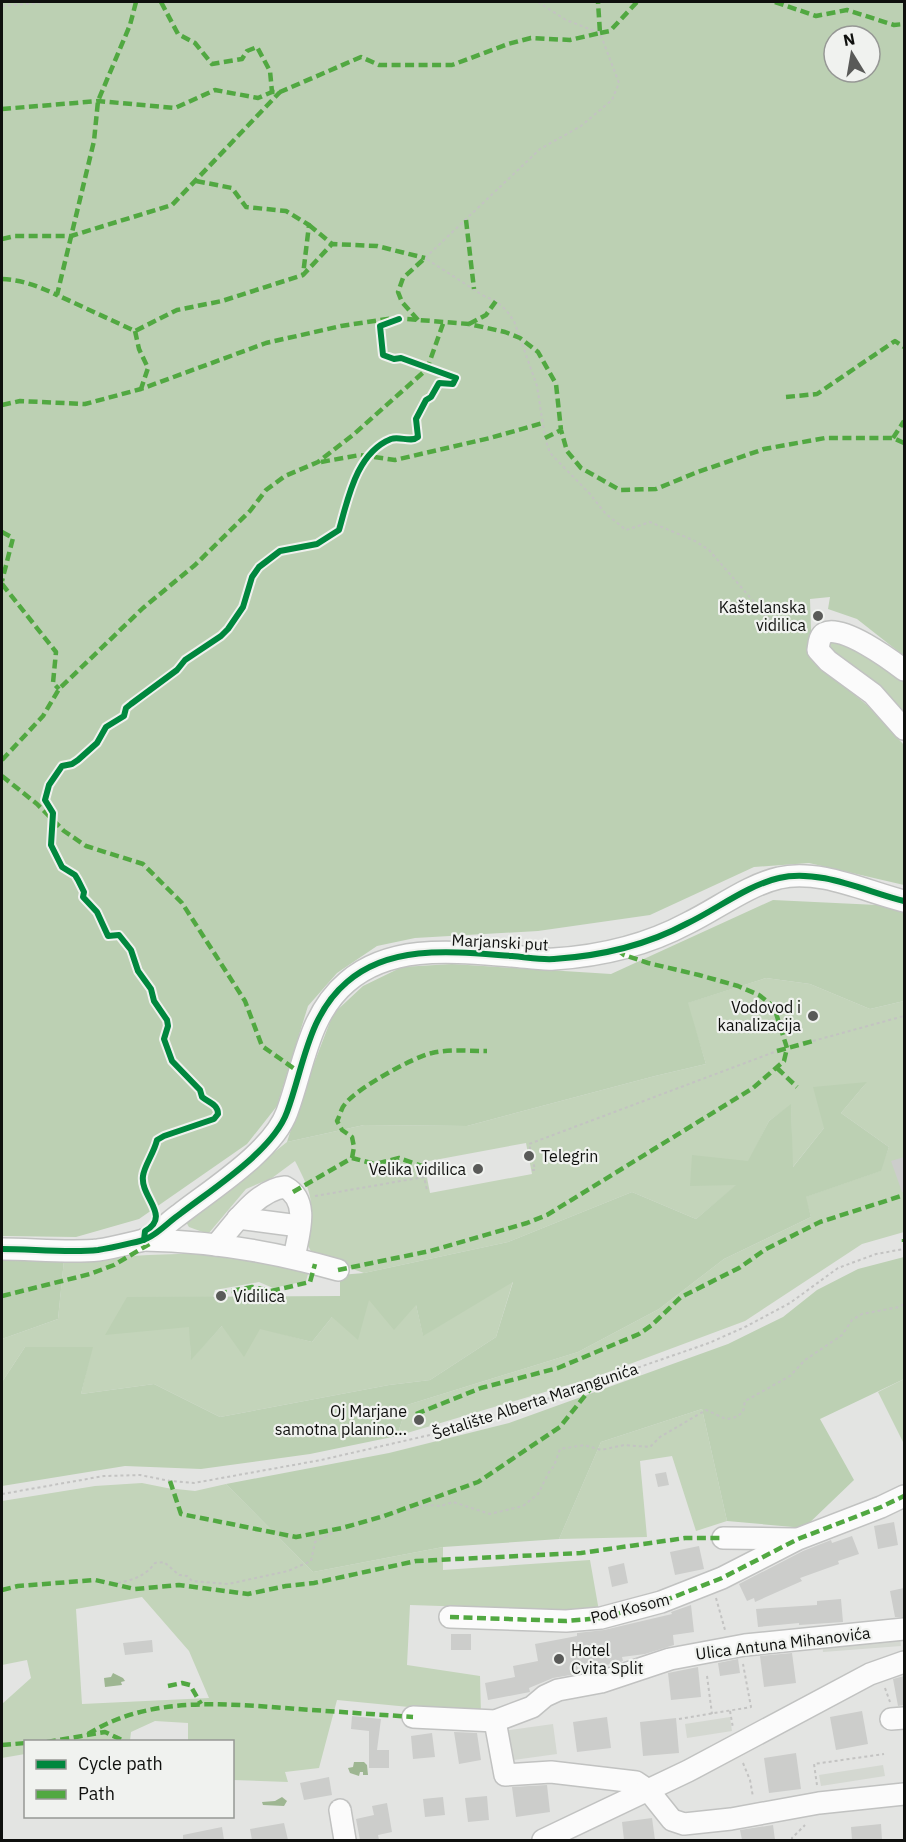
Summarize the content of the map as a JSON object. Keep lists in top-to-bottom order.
{
  "streets": {
    "street": ["Marjanski put", "Pod Kosom", "Ulica Antuna Mihanovića"],
    "path": ["Šetalište Alberta Marangunića"]
  },
  "places": [
    "Kaštelanska vidilica",
    "Vodovod i kanalizacija",
    "Telegrin",
    "Velika vidilica",
    "Vidilica",
    "Oj Marjane samotna planino...",
    "Hotel Cvita Split"
  ],
  "legend": ["Cycle path", "Path"],
  "north": "top"
}
